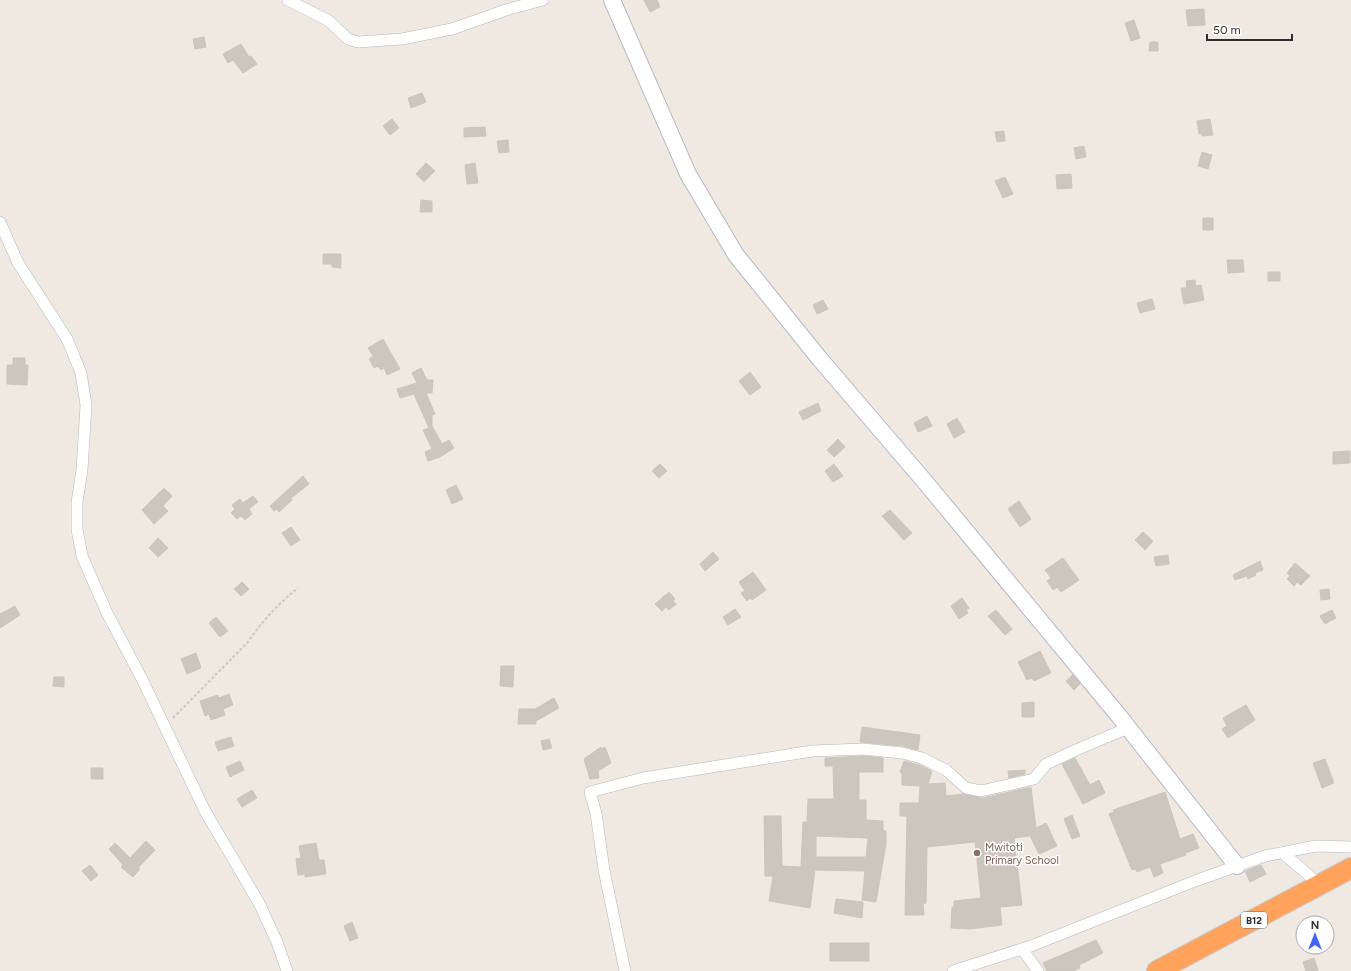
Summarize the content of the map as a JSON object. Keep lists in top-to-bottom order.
{
  "streets": {
    "highway": ["B12"]
  },
  "places": ["Mwitoti Primary School"],
  "scale_bar": "50 m",
  "north": "top"
}
